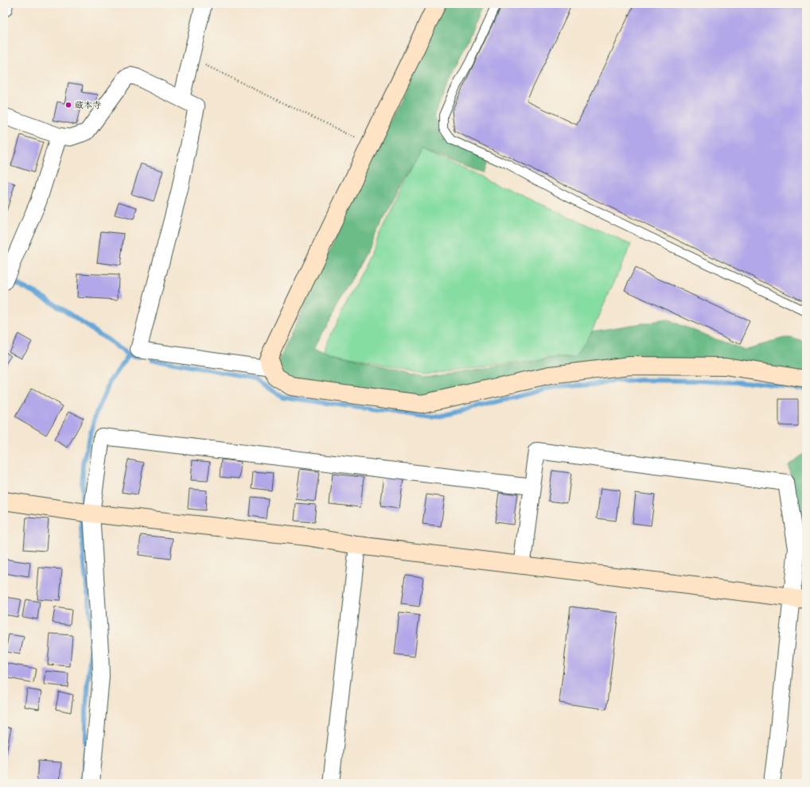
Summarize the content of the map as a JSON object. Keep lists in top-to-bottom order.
{
  "places": ["蔵本寺"]
}
